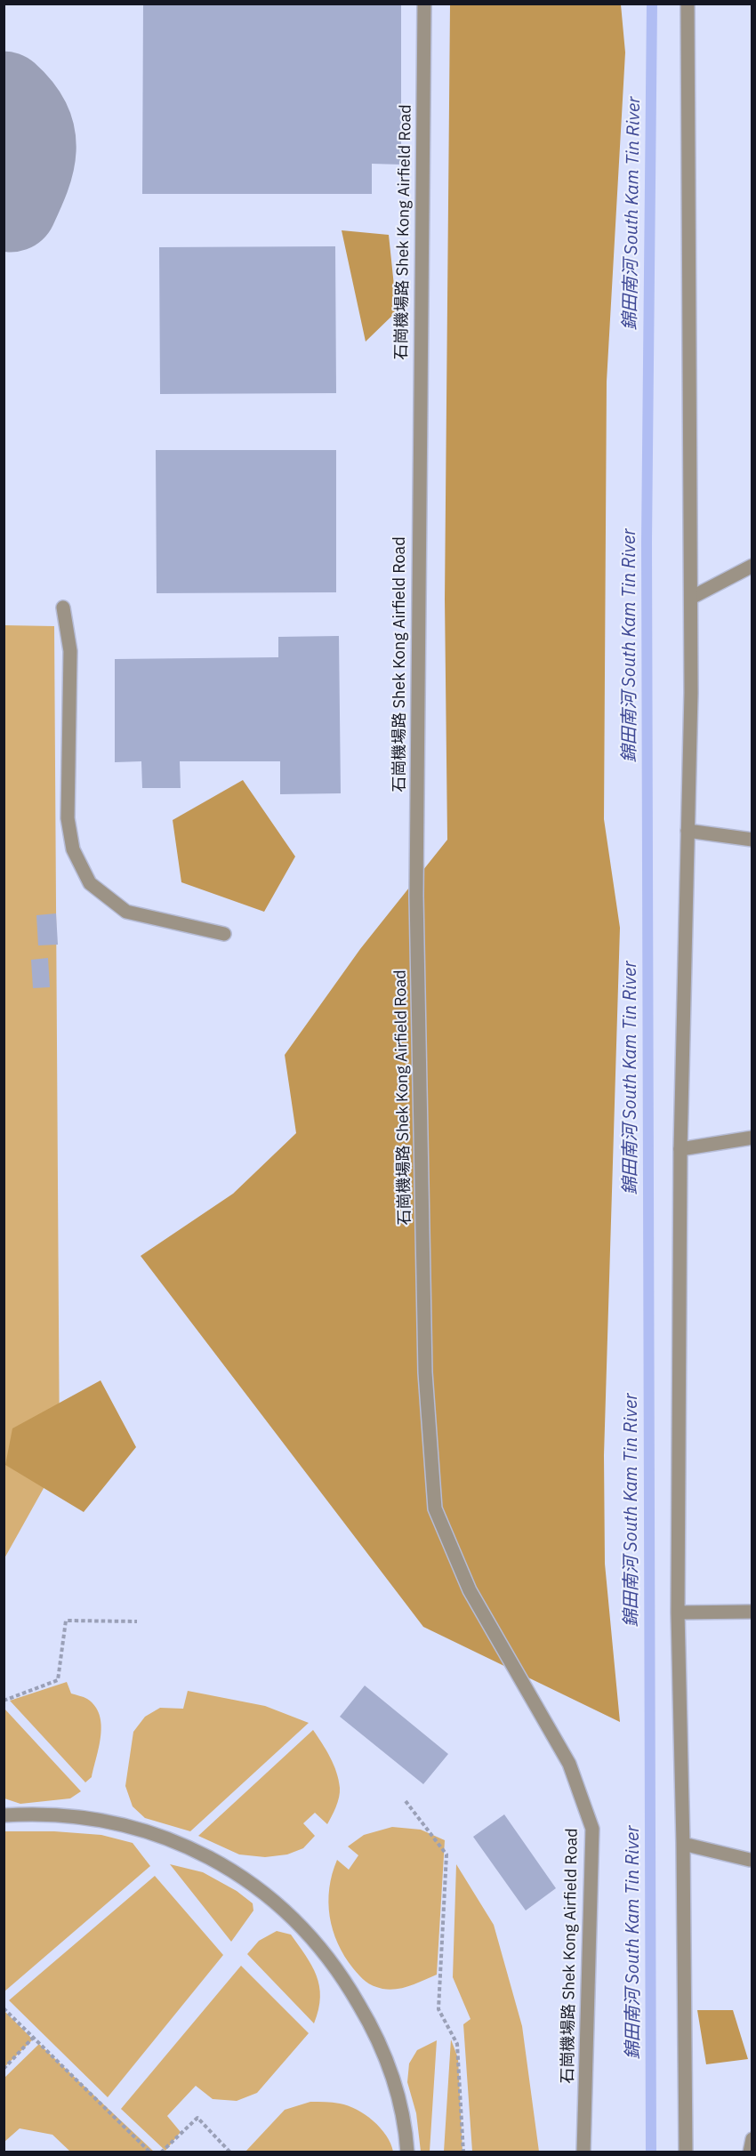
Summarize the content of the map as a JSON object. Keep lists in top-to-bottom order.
{
  "streets": {
    "street": ["石崗機場路 Shek Kong Airfield Road"]
  },
  "water": ["錦田南河 South Kam Tin River"]
}
